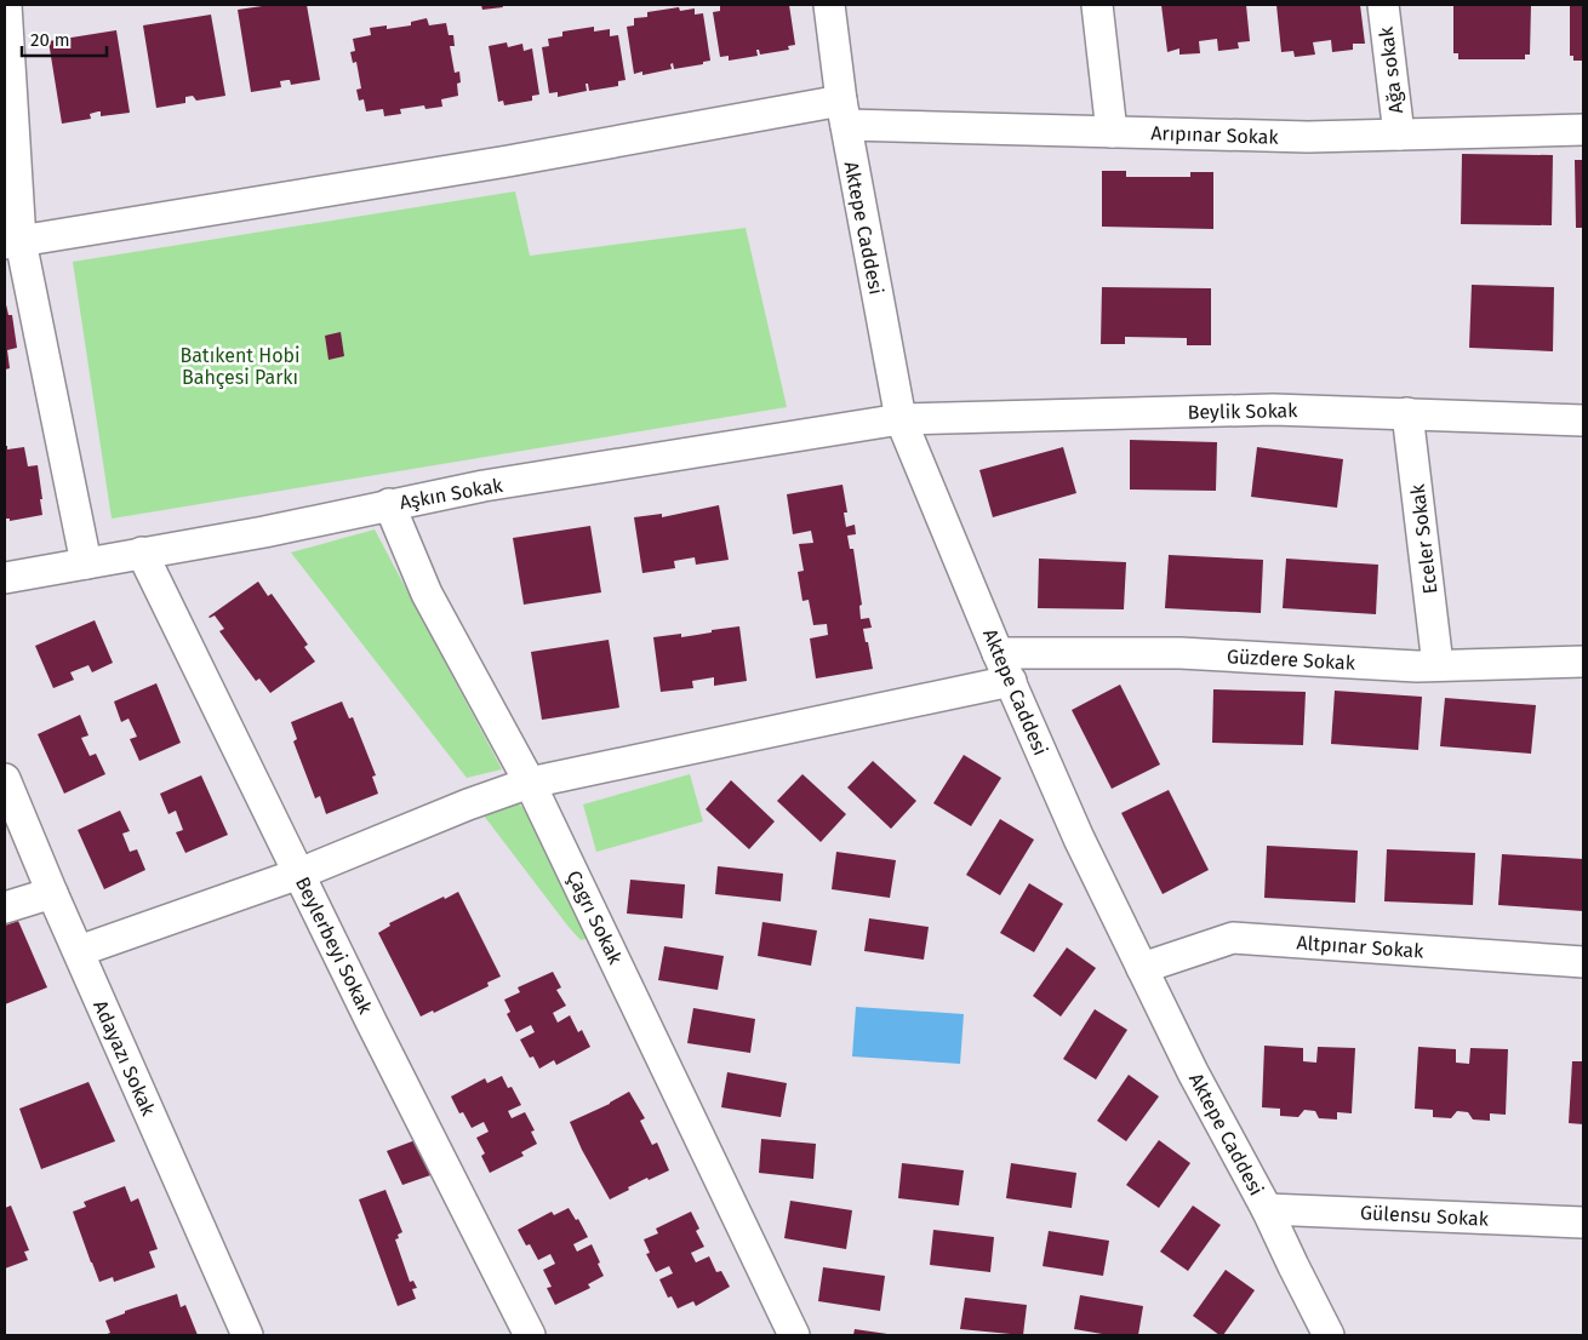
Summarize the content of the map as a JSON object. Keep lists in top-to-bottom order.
{
  "streets": {
    "street": [
      "Ağa sokak",
      "Arıpınar Sokak",
      "Aktepe Caddesi",
      "Beylik Sokak",
      "Aşkın Sokak",
      "Eceler Sokak",
      "Güzdere Sokak",
      "Çagrı Sokak",
      "Beylerbeyi Sokak",
      "Altpınar Sokak",
      "Adayazı Sokak",
      "Gülensu Sokak"
    ]
  },
  "crossings": [
    ["Ağa sokak", "Arıpınar Sokak"],
    ["Arıpınar Sokak", "Aktepe Caddesi"],
    ["Aktepe Caddesi", "Beylik Sokak"],
    ["Aktepe Caddesi", "Aşkın Sokak"],
    ["Aktepe Caddesi", "Güzdere Sokak"],
    ["Aktepe Caddesi", "Altpınar Sokak"],
    ["Aktepe Caddesi", "Gülensu Sokak"],
    ["Beylik Sokak", "Aşkın Sokak"],
    ["Beylik Sokak", "Eceler Sokak"],
    ["Aşkın Sokak", "Çagrı Sokak"],
    ["Aşkın Sokak", "Beylerbeyi Sokak"],
    ["Eceler Sokak", "Güzdere Sokak"]
  ],
  "parks": ["Batıkent Hobi Bahçesi Parkı"],
  "scale_bar": "20 m"
}
